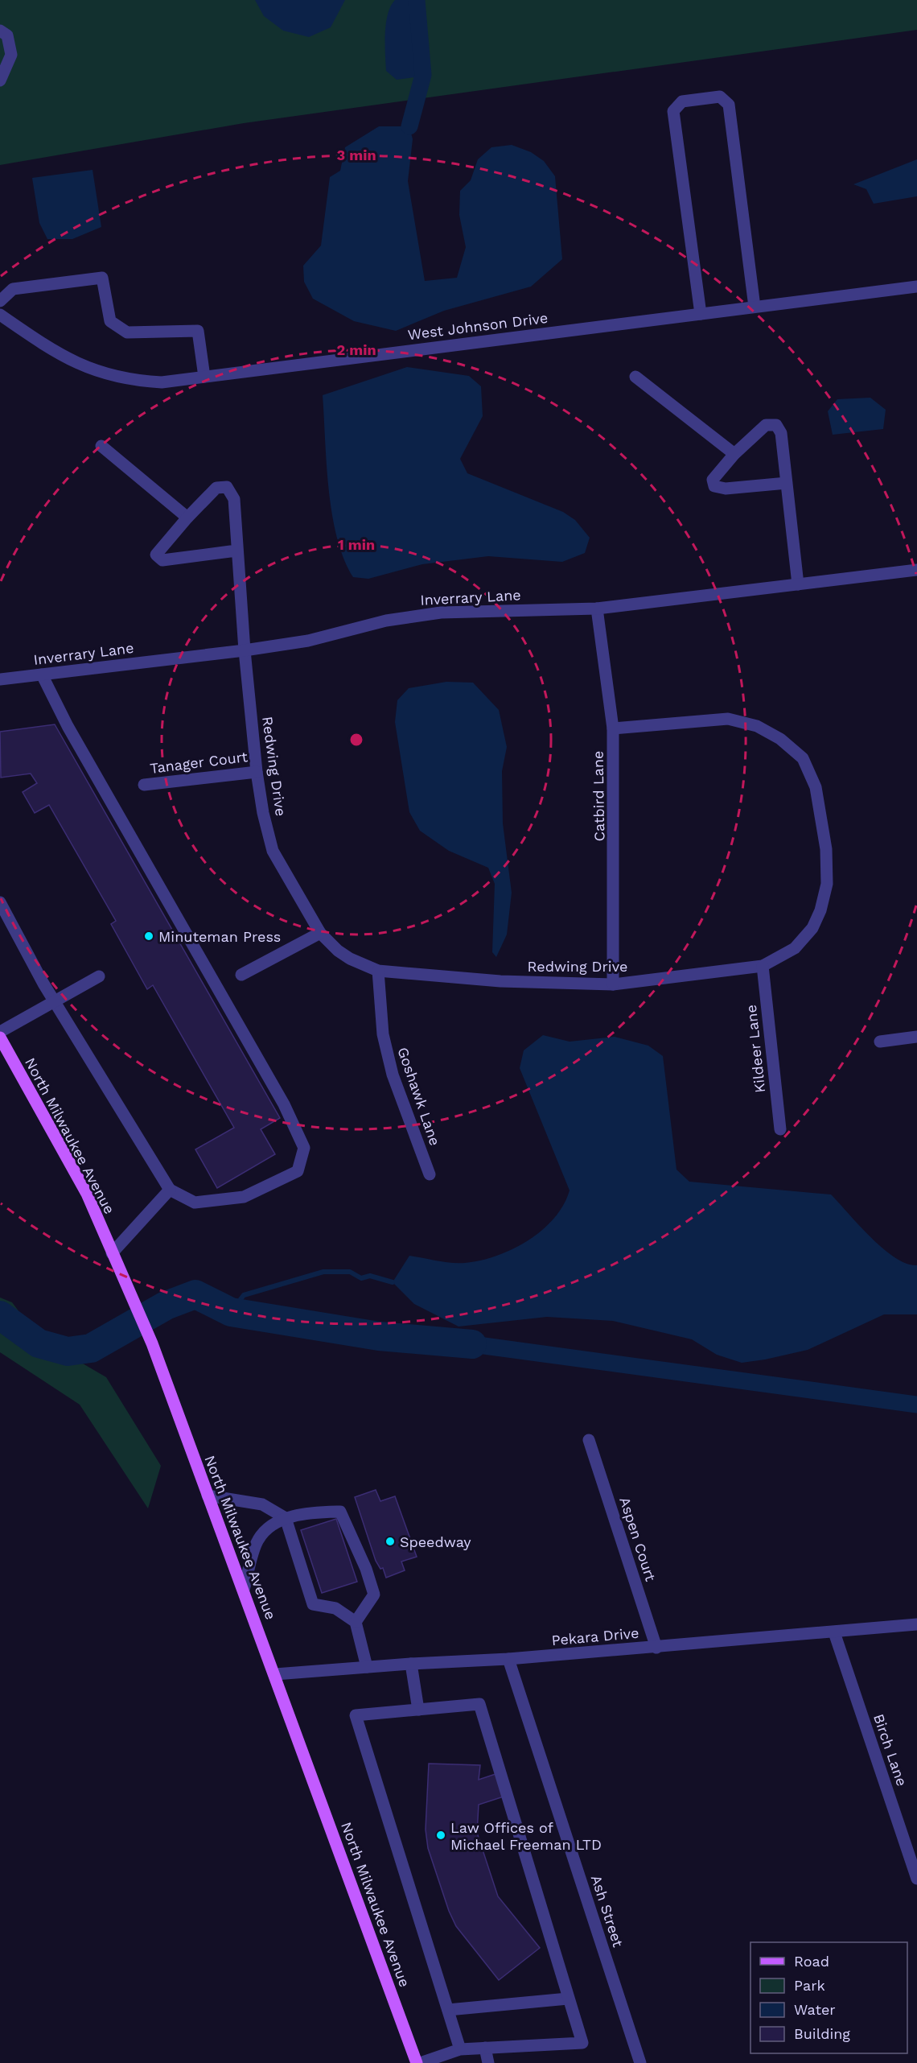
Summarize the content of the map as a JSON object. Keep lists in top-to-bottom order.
{
  "streets": {
    "main road": ["North Milwaukee Avenue"],
    "street": [
      "West Johnson Drive",
      "Inverrary Lane",
      "Tanager Court",
      "Redwing Drive",
      "Catbird Lane",
      "Kildeer Lane",
      "Goshawk Lane",
      "Aspen Court",
      "Pekara Drive",
      "Birch Lane",
      "Ash Street"
    ]
  },
  "crossings": [
    ["Inverrary Lane", "Redwing Drive"],
    ["Inverrary Lane", "Catbird Lane"],
    ["Tanager Court", "Redwing Drive"],
    ["Redwing Drive", "Catbird Lane"],
    ["Redwing Drive", "Kildeer Lane"],
    ["Redwing Drive", "Goshawk Lane"],
    ["North Milwaukee Avenue", "Pekara Drive"],
    ["Aspen Court", "Pekara Drive"],
    ["Pekara Drive", "Birch Lane"],
    ["Pekara Drive", "Ash Street"]
  ],
  "places": ["Minuteman Press", "Speedway", "Law Offices of Michael Freeman LTD"],
  "legend": [
    "Road",
    "Park",
    "Water",
    "Building"
  ],
  "rings": ["3 min", "2 min", "1 min"]
}
